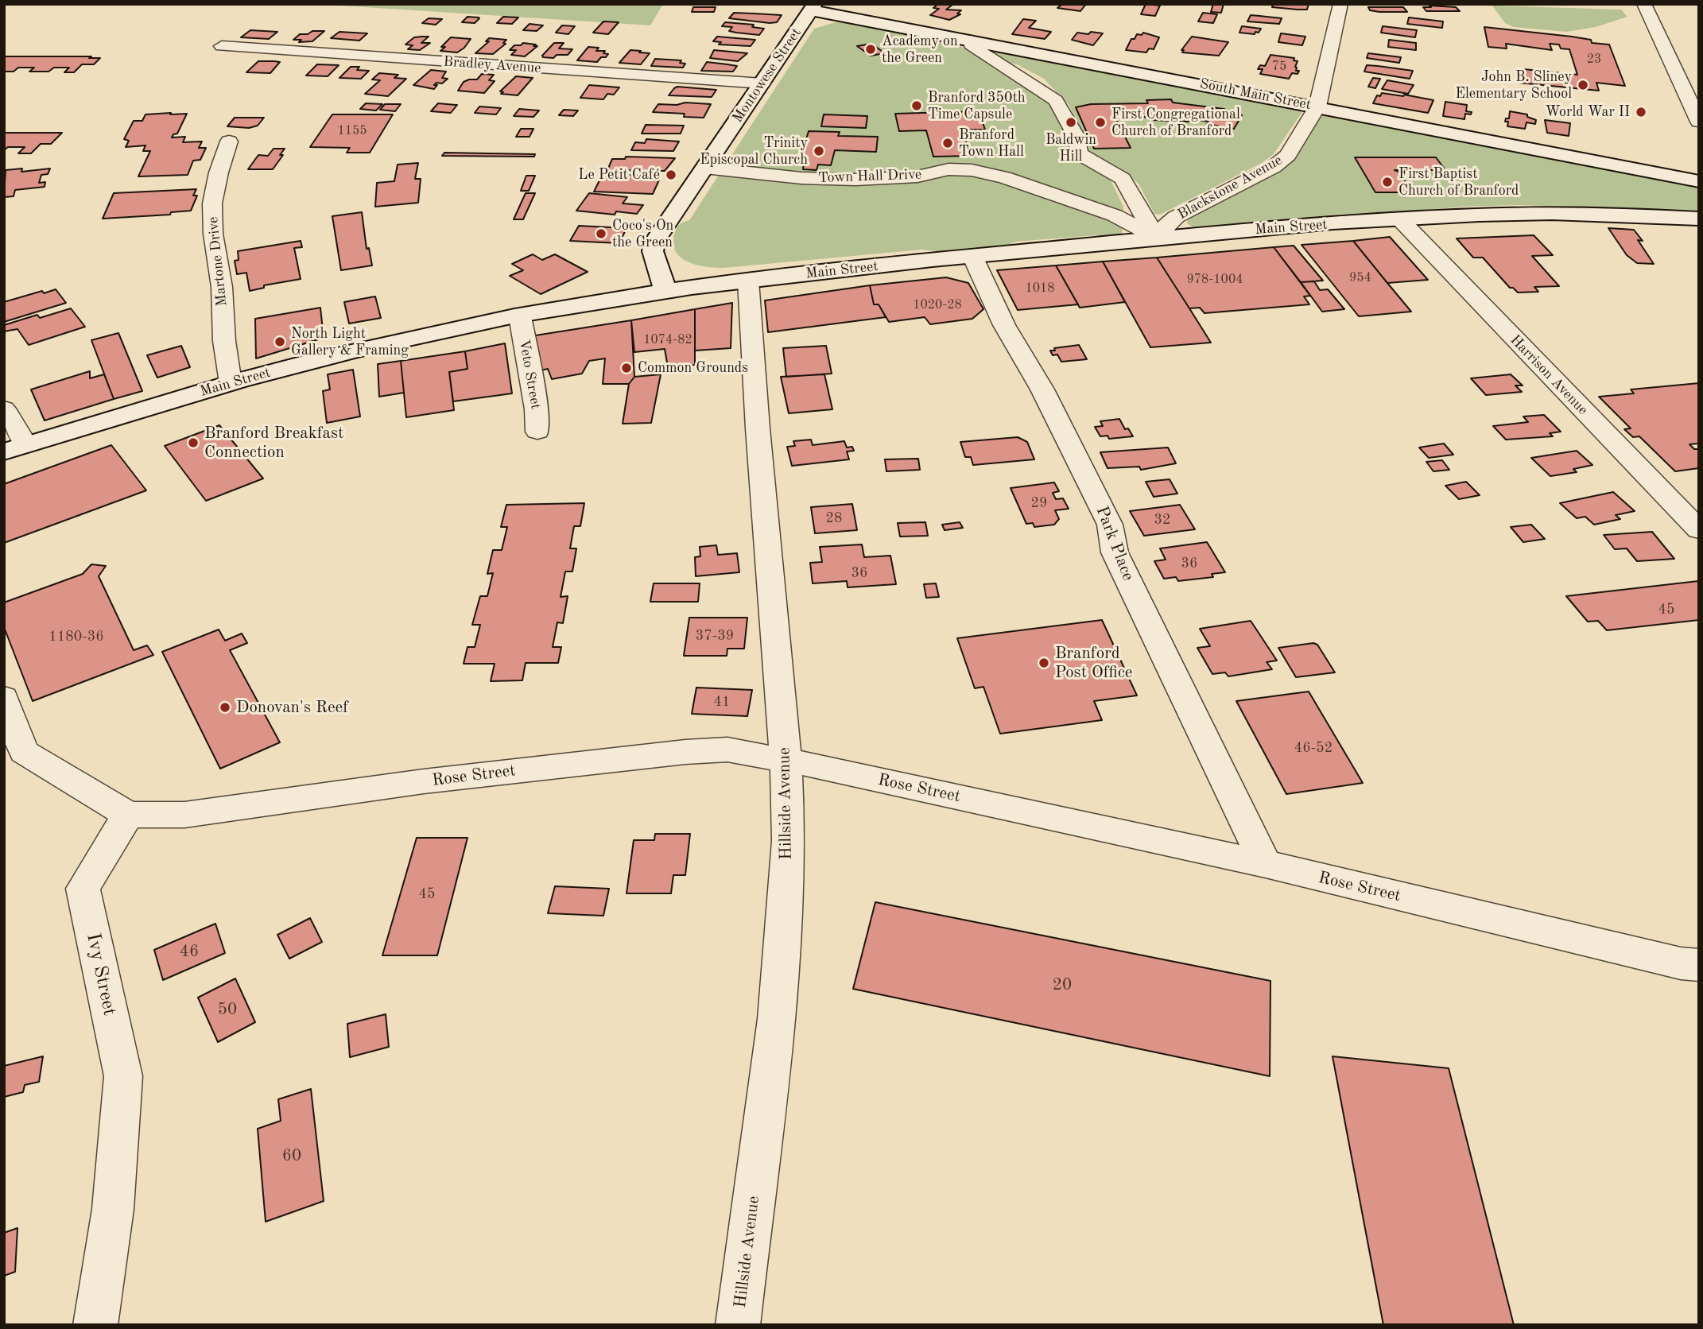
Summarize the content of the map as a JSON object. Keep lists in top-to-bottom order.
{
  "streets": {
    "street": [
      "Bradley Avenue",
      "Montowese Street",
      "South Main Street",
      "Town Hall Drive",
      "Blackstone Avenue",
      "Main Street",
      "Martone Drive",
      "Veto Street",
      "Harrison Avenue",
      "Park Place",
      "Rose Street",
      "Hillside Avenue",
      "Ivy Street"
    ]
  },
  "crossings": [
    ["Bradley Avenue", "Montowese Street"],
    ["Montowese Street", "South Main Street"],
    ["Montowese Street", "Town Hall Drive"],
    ["Montowese Street", "Main Street"],
    ["South Main Street", "Blackstone Avenue"],
    ["Town Hall Drive", "Blackstone Avenue"],
    ["Town Hall Drive", "Main Street"],
    ["Blackstone Avenue", "Main Street"],
    ["Main Street", "Martone Drive"],
    ["Main Street", "Veto Street"],
    ["Main Street", "Harrison Avenue"],
    ["Main Street", "Park Place"],
    ["Main Street", "Hillside Avenue"],
    ["Park Place", "Rose Street"],
    ["Rose Street", "Hillside Avenue"],
    ["Rose Street", "Ivy Street"]
  ],
  "places": [
    "Academy on the Green",
    "John B. Sliney Elementary School",
    "Branford 350th Time Capsule",
    "World War II",
    "Baldwin Hill",
    "First Congregational Church of Branford",
    "Branford Town Hall",
    "Trinity Episcopal Church",
    "Le Petit Café",
    "First Baptist Church of Branford",
    "Coco's On the Green",
    "North Light Gallery & Framing",
    "Common Grounds",
    "Branford Breakfast Connection",
    "Branford Post Office",
    "Donovan's Reef"
  ],
  "house_numbers": [
    "23",
    "75",
    "1155",
    "954",
    "978-1004",
    "1018",
    "1020-28",
    "1074-82",
    "29",
    "28",
    "32",
    "36",
    "36",
    "45",
    "37-39",
    "1180-36",
    "41",
    "46-52",
    "45",
    "46",
    "20",
    "50",
    "60"
  ]
}
